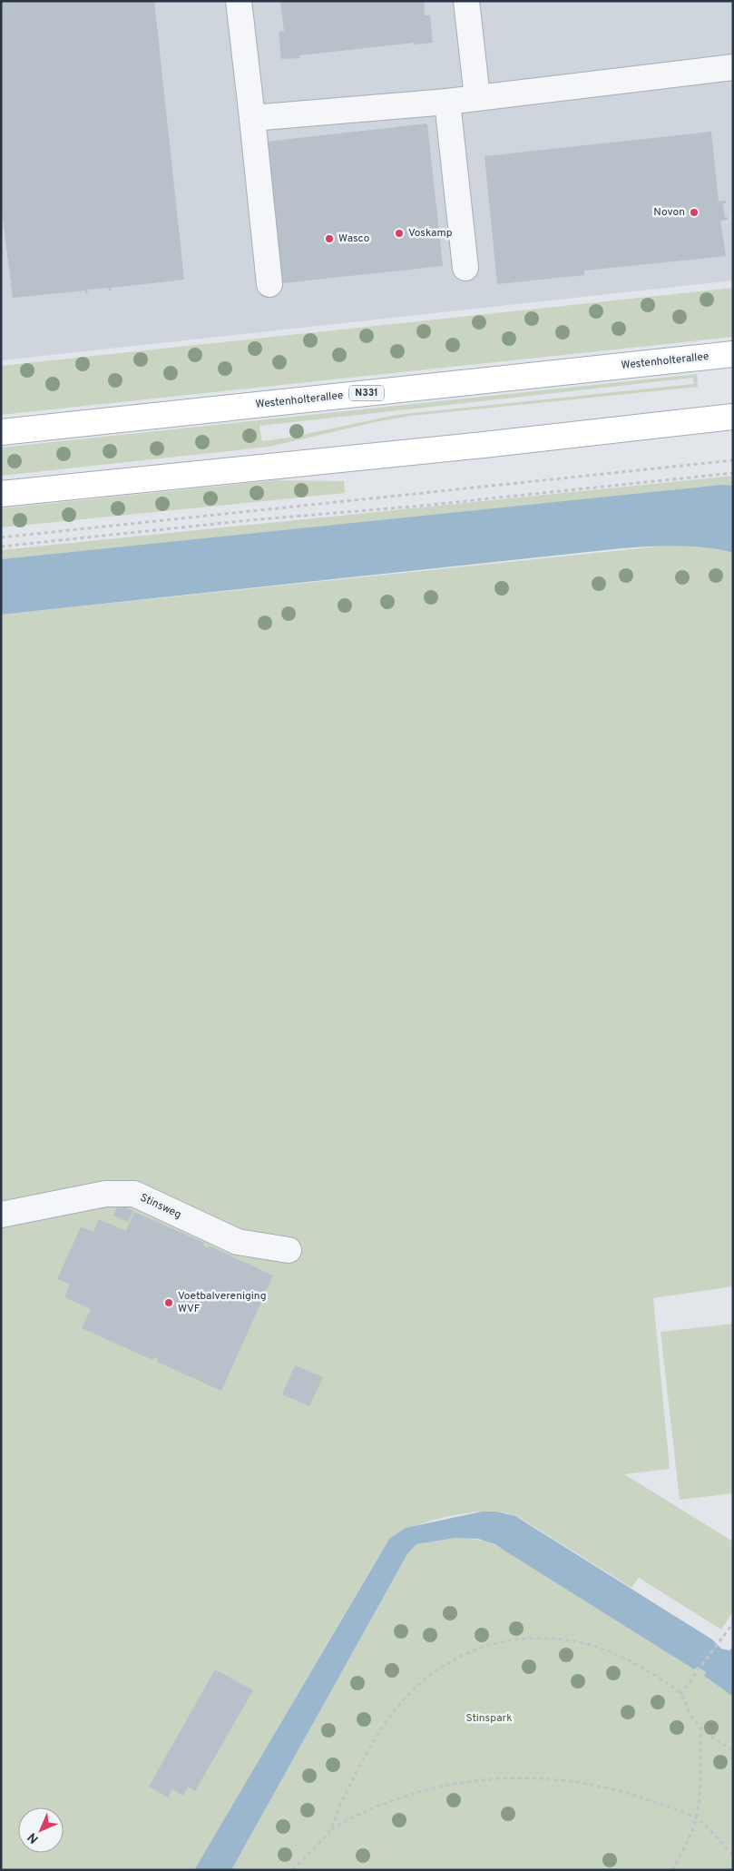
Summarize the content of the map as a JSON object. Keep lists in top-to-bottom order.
{
  "streets": {
    "main road": ["Westenholterallee", "N331"],
    "street": ["Stinsweg"]
  },
  "parks": ["Stinspark"],
  "places": [
    "Novon",
    "Voskamp",
    "Wasco",
    "Voetbalvereniging WVF"
  ],
  "north": "bottom left"
}
